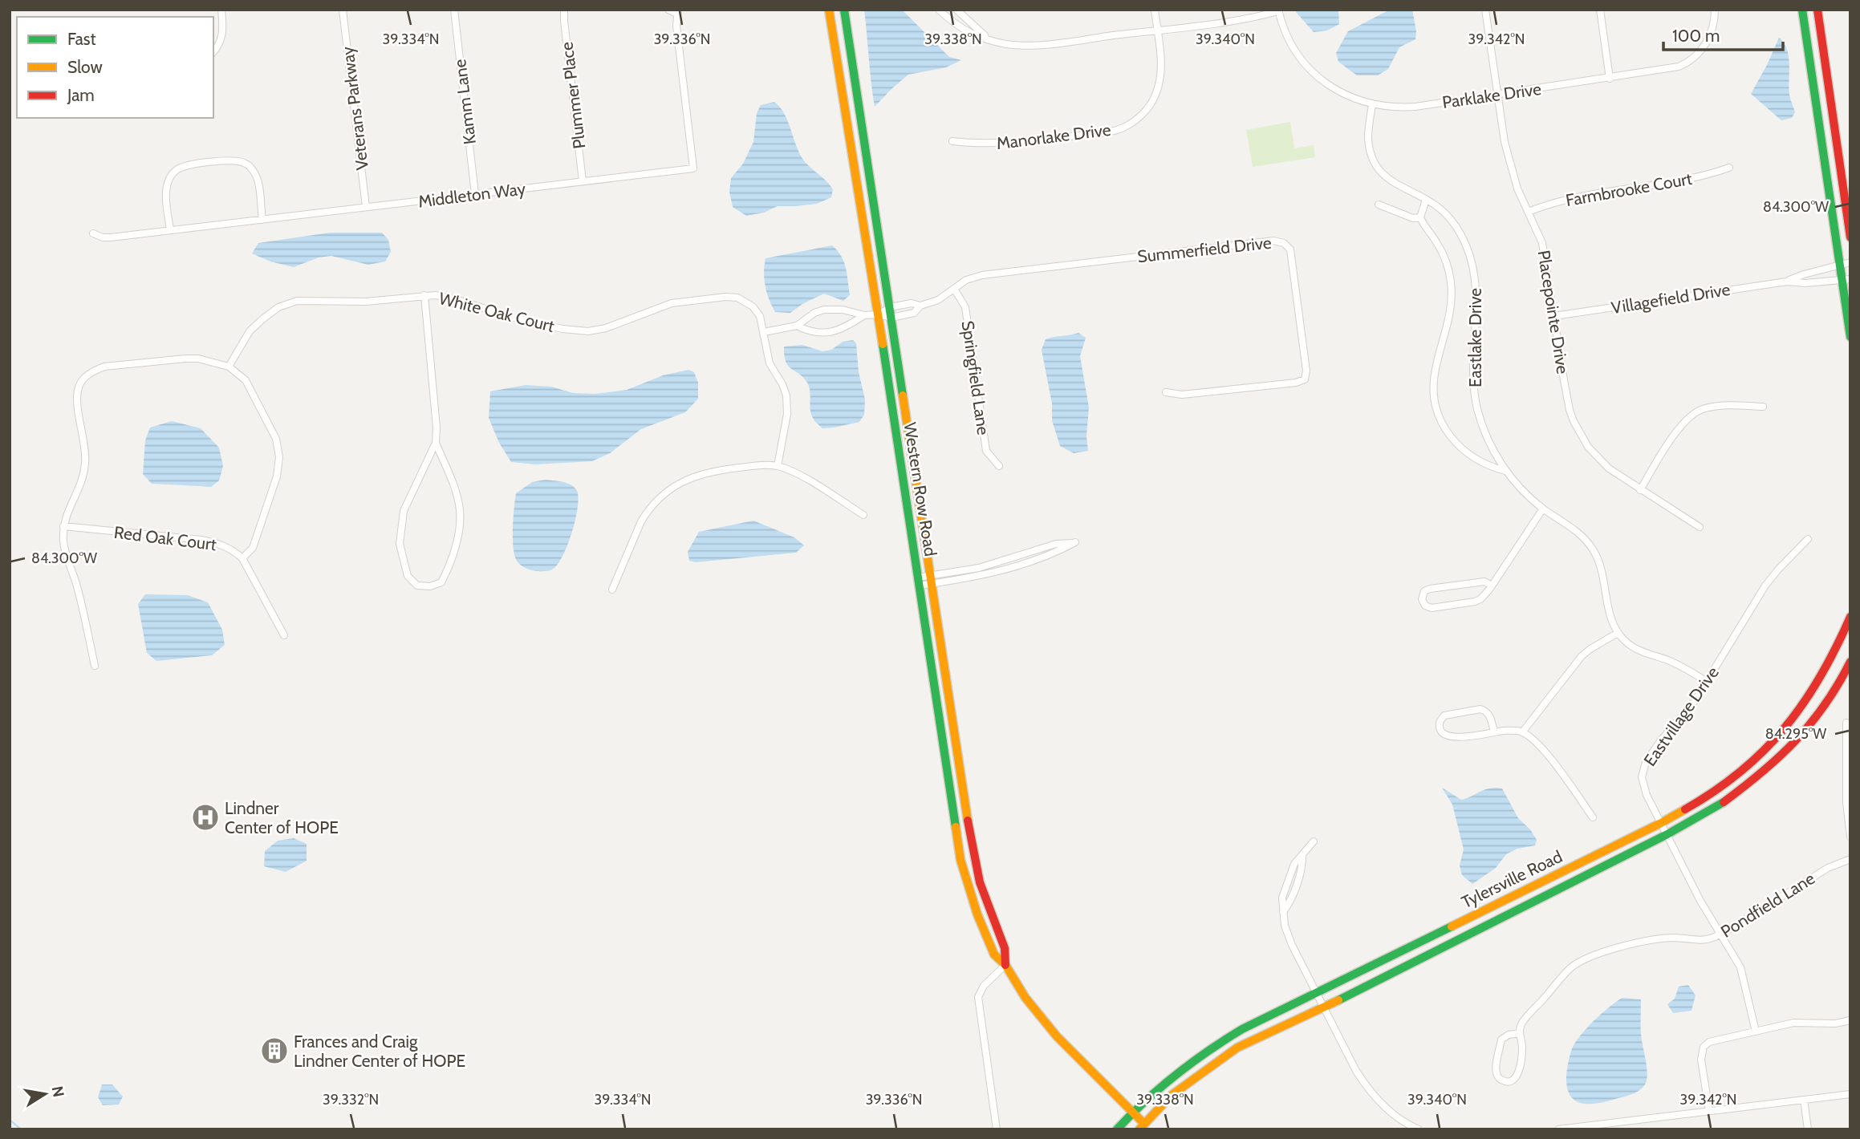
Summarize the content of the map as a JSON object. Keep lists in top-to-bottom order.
{
  "streets": {
    "main road": ["Western Row Road", "Tylersville Road"],
    "street": [
      "Plummer Place",
      "Parklake Drive",
      "Kamm Lane",
      "Veterans Parkway",
      "Manorlake Drive",
      "Farmbrooke Court",
      "Middleton Way",
      "Summerfield Drive",
      "Villagefield Drive",
      "White Oak Court",
      "Placepointe Drive",
      "Eastlake Drive",
      "Springfield Lane",
      "Red Oak Court",
      "Eastvillage Drive",
      "Pondfield Lane"
    ]
  },
  "crossings": [
    ["Plummer Place", "Middleton Way"],
    ["Parklake Drive", "Placepointe Drive"],
    ["Parklake Drive", "Eastlake Drive"],
    ["Kamm Lane", "Middleton Way"],
    ["Veterans Parkway", "Middleton Way"],
    ["Farmbrooke Court", "Placepointe Drive"],
    ["Summerfield Drive", "Springfield Lane"],
    ["Summerfield Drive", "Western Row Road"],
    ["Villagefield Drive", "Placepointe Drive"],
    ["Western Row Road", "Tylersville Road"],
    ["Eastvillage Drive", "Tylersville Road"],
    ["Eastvillage Drive", "Pondfield Lane"]
  ],
  "places": {
    "hospital": ["Lindner Center of HOPE"],
    "building": ["Frances and Craig Lindner Center of HOPE"]
  },
  "legend": ["Fast", "Slow", "Jam"],
  "scale_bar": "100 m",
  "north": "right",
  "coordinates": [
    "39.334°N",
    "39.336°N",
    "39.338°N",
    "39.340°N",
    "39.342°N",
    "84.300°W",
    "84.295°W",
    "39.332°N"
  ]
}
